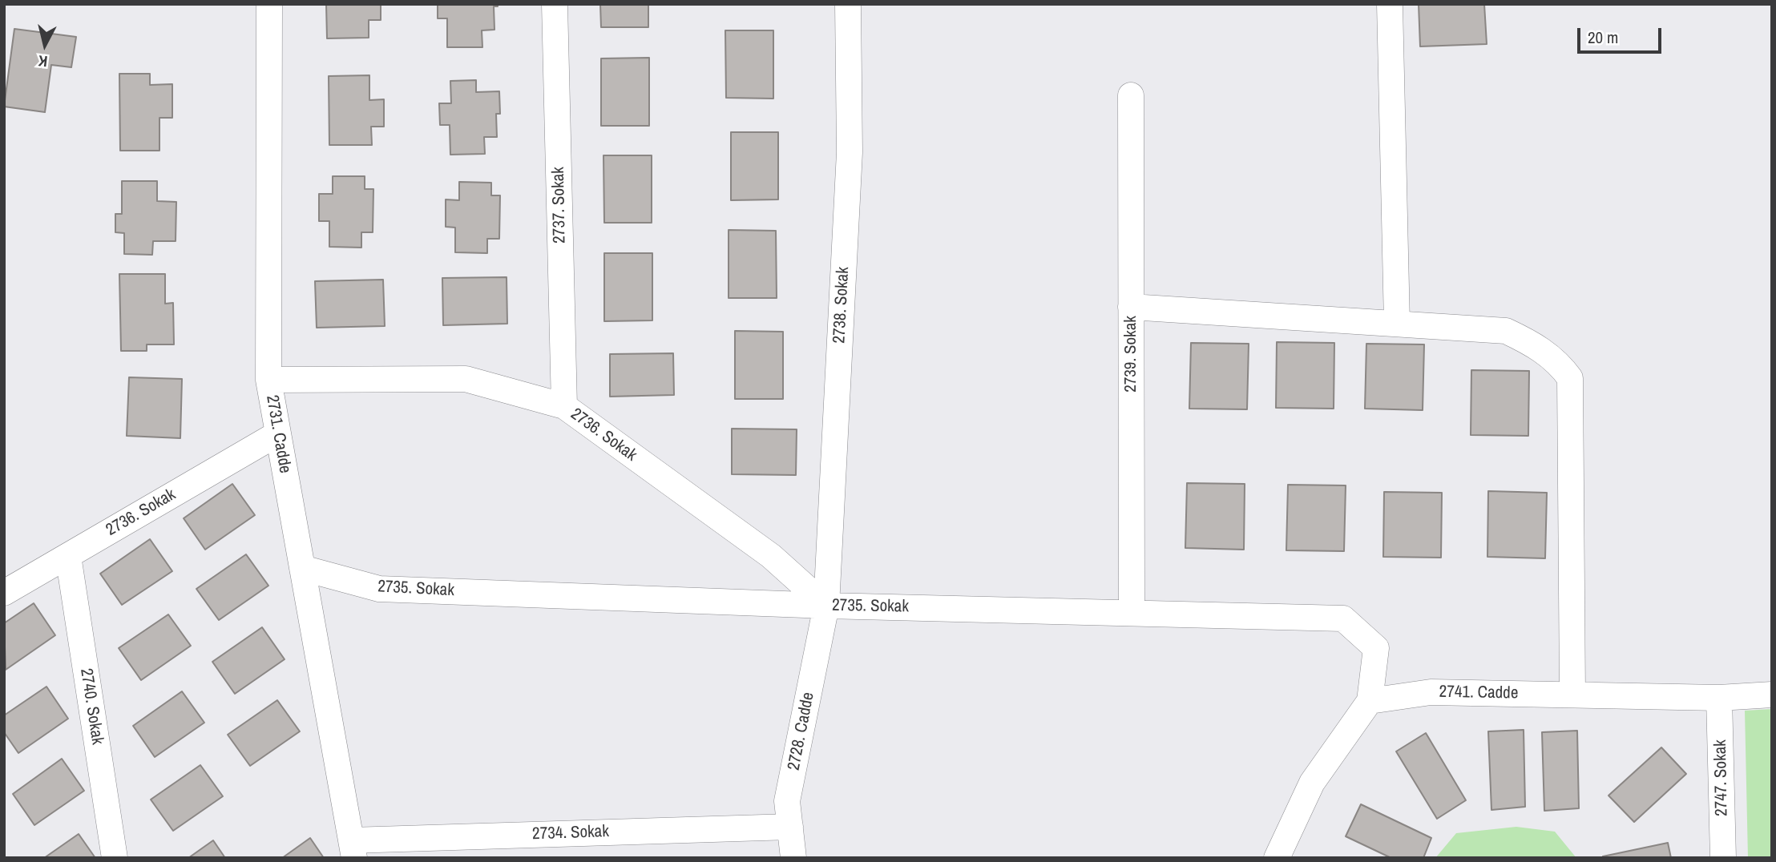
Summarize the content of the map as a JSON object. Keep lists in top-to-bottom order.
{
  "streets": {
    "street": [
      "2737. Sokak",
      "2738. Sokak",
      "2739. Sokak",
      "2731. Cadde",
      "2736. Sokak",
      "2735. Sokak",
      "2741. Cadde",
      "2740. Sokak",
      "2728. Cadde",
      "2747. Sokak",
      "2734. Sokak"
    ]
  },
  "crossings": [
    ["2737. Sokak", "2736. Sokak"],
    ["2738. Sokak", "2736. Sokak"],
    ["2738. Sokak", "2735. Sokak"],
    ["2738. Sokak", "2728. Cadde"],
    ["2739. Sokak", "2735. Sokak"],
    ["2731. Cadde", "2736. Sokak"],
    ["2731. Cadde", "2735. Sokak"],
    ["2731. Cadde", "2734. Sokak"],
    ["2736. Sokak", "2735. Sokak"],
    ["2736. Sokak", "2740. Sokak"],
    ["2736. Sokak", "2728. Cadde"],
    ["2735. Sokak", "2741. Cadde"],
    ["2735. Sokak", "2728. Cadde"],
    ["2741. Cadde", "2747. Sokak"],
    ["2728. Cadde", "2734. Sokak"]
  ],
  "scale_bar": "20 m",
  "north": "bottom"
}
